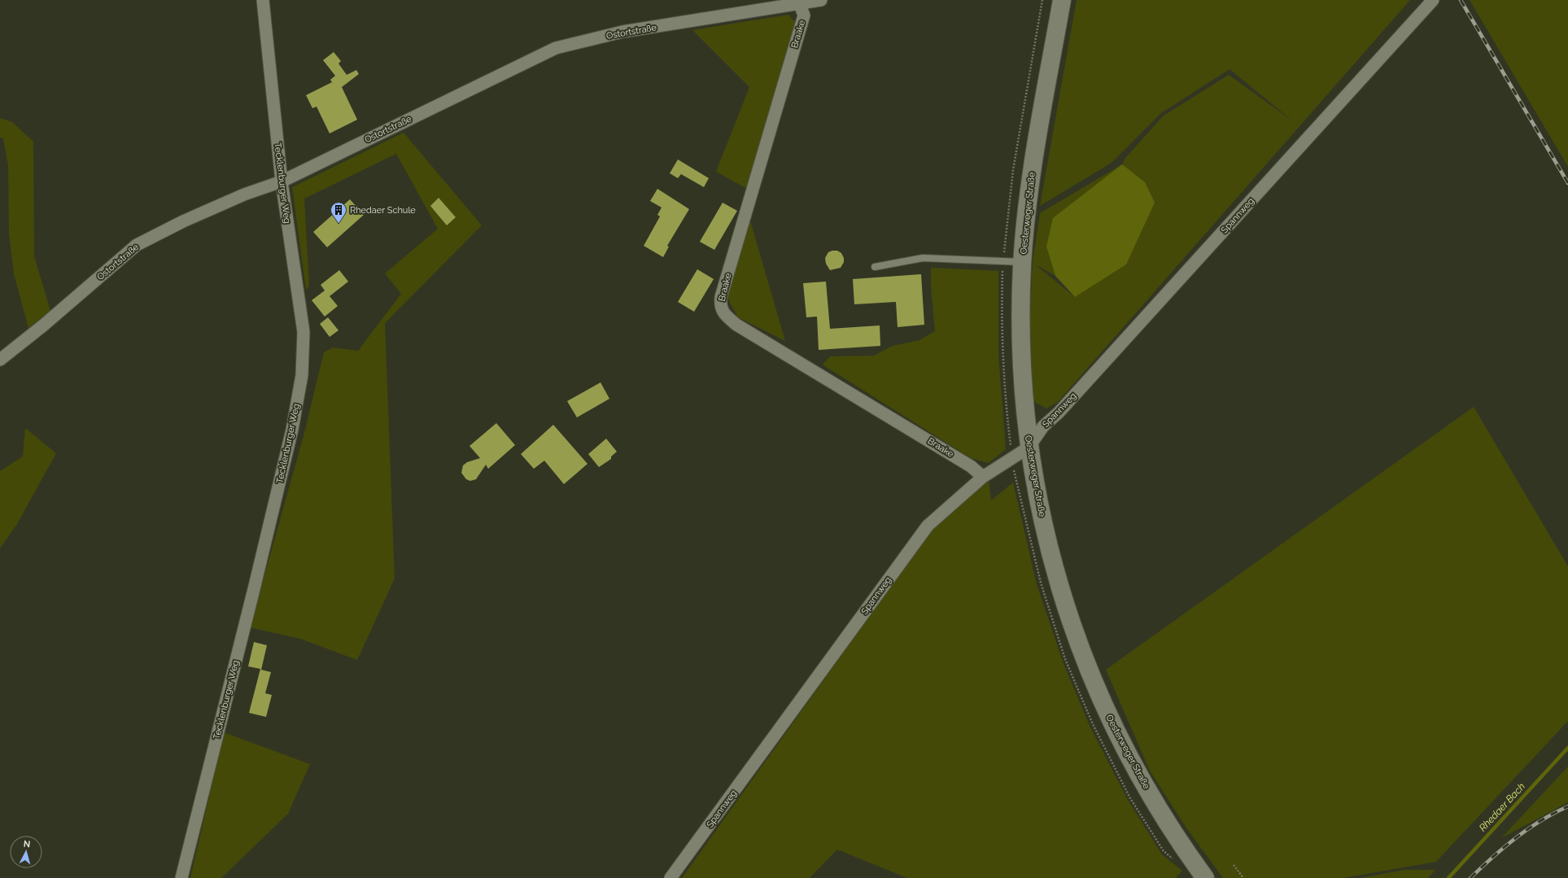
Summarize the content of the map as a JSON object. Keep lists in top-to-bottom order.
{
  "streets": {
    "street": [
      "Ostortstraße",
      "Braake",
      "Tecklenburger Weg",
      "Oesterweger Straße",
      "Spannweg"
    ]
  },
  "crossings": [
    ["Ostortstraße", "Braake"],
    ["Ostortstraße", "Tecklenburger Weg"],
    ["Braake", "Spannweg"],
    ["Oesterweger Straße", "Spannweg"]
  ],
  "water": ["Rhedaer Bach"],
  "places": {
    "building": ["Rhedaer Schule"]
  },
  "north": "top"
}
